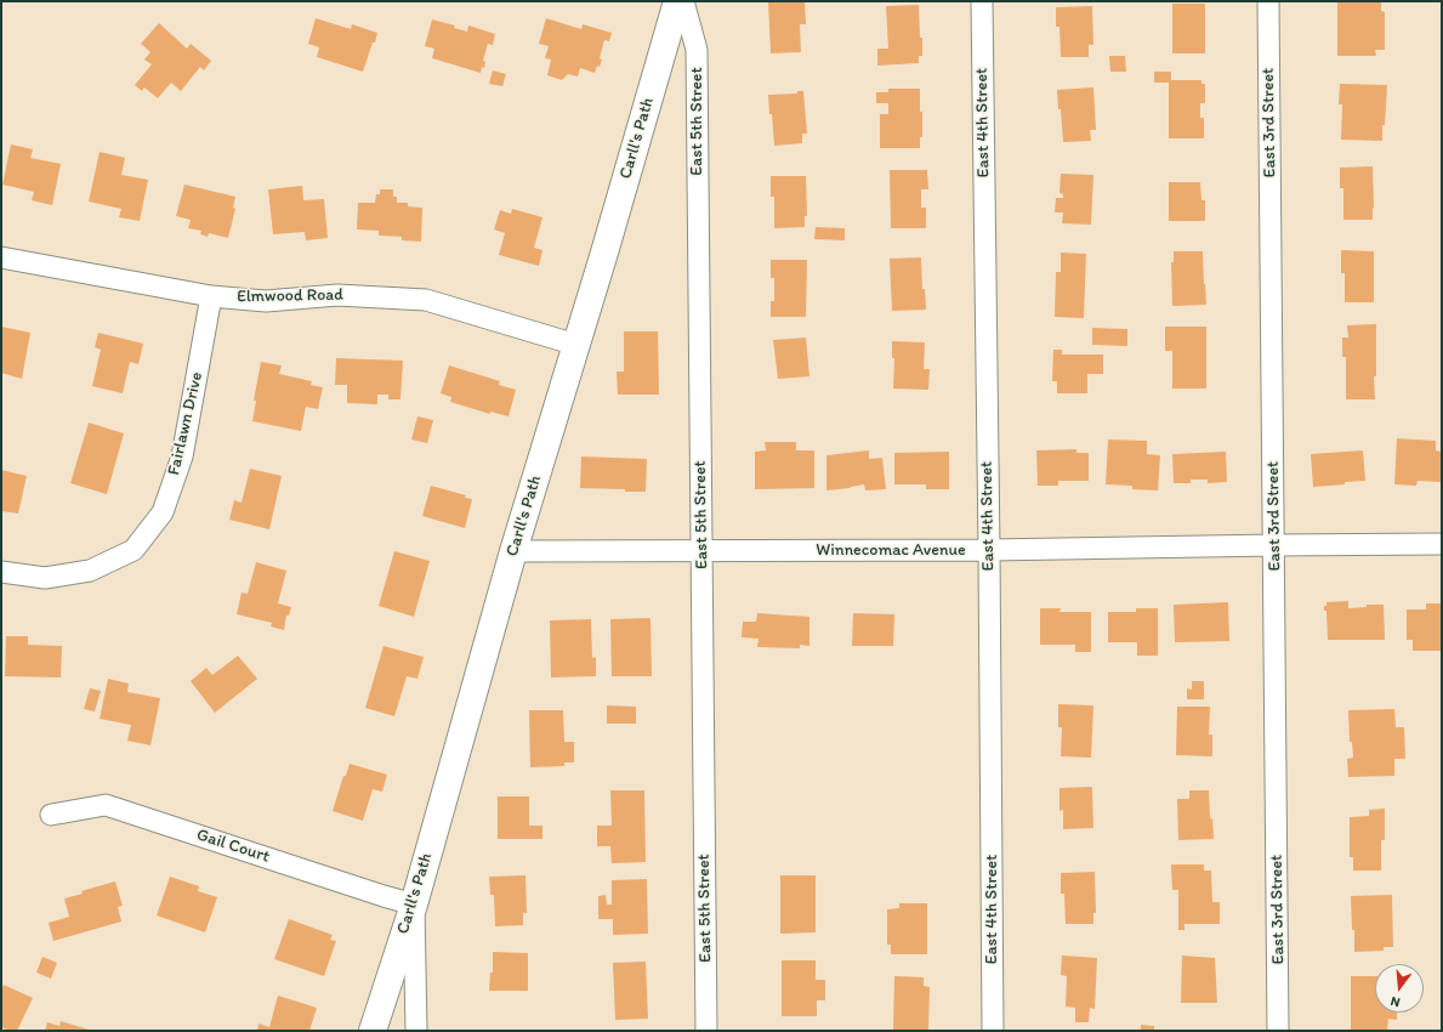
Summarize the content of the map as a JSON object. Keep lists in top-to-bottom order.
{
  "streets": {
    "street": [
      "East 5th Street",
      "East 4th Street",
      "East 3rd Street",
      "Carll's Path",
      "Elmwood Road",
      "Fairlawn Drive",
      "Winnecomac Avenue",
      "Gail Court"
    ]
  },
  "crossings": [
    ["East 5th Street", "Winnecomac Avenue"],
    ["East 4th Street", "Winnecomac Avenue"],
    ["East 3rd Street", "Winnecomac Avenue"],
    ["Carll's Path", "Elmwood Road"],
    ["Carll's Path", "Winnecomac Avenue"],
    ["Carll's Path", "Gail Court"],
    ["Elmwood Road", "Fairlawn Drive"]
  ],
  "north": "bottom"
}
